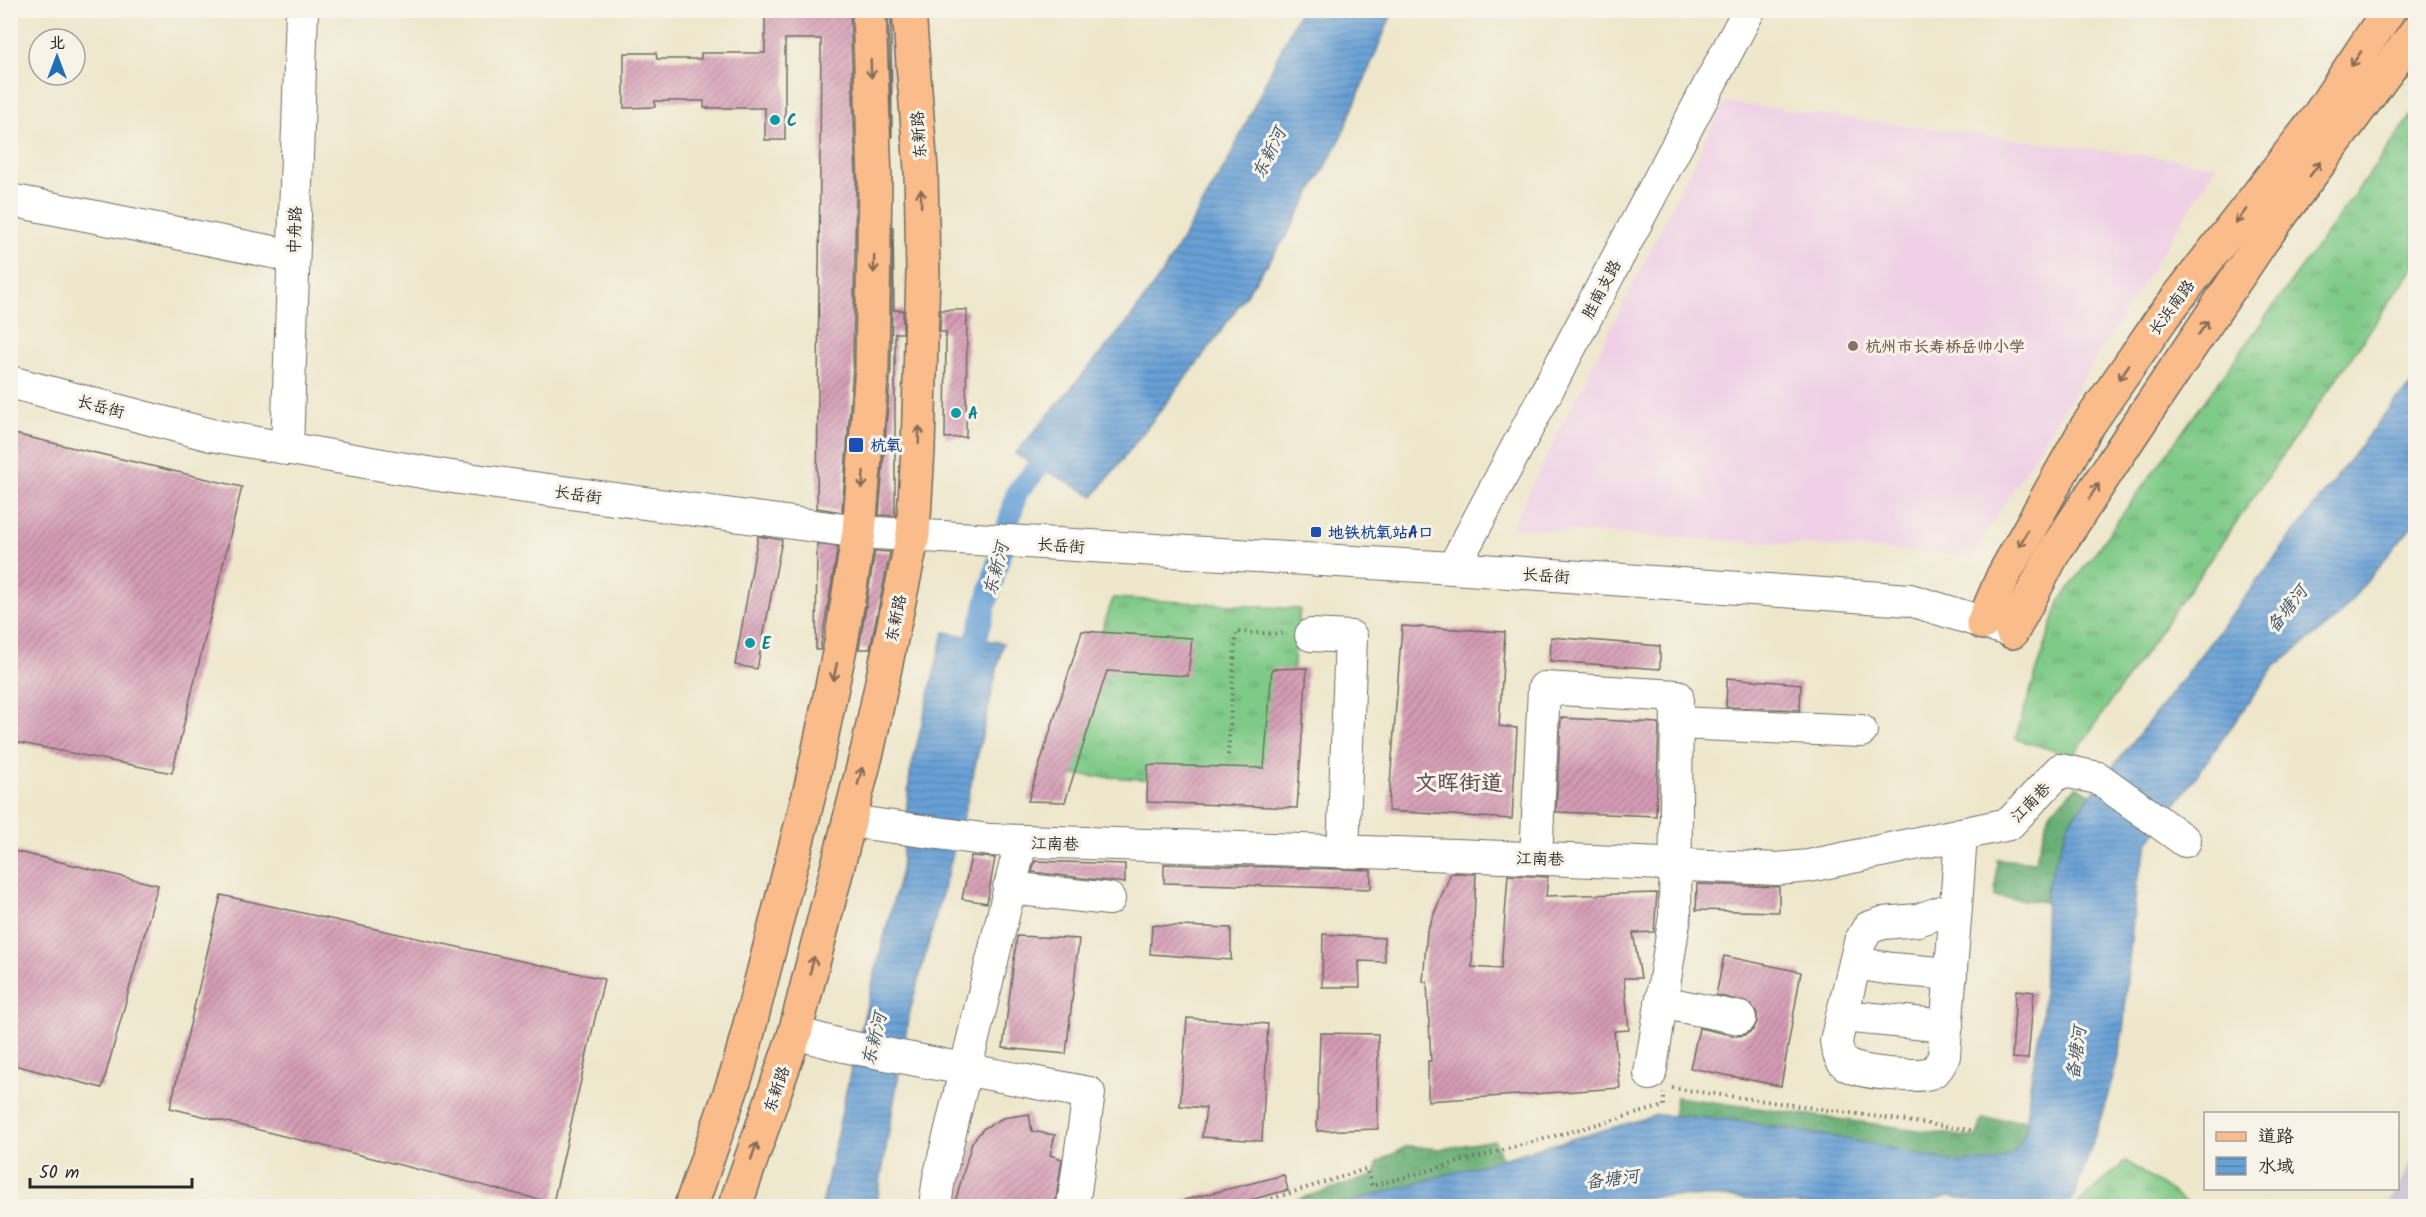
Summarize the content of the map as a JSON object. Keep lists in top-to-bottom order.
{
  "streets": {
    "main road": ["东新路", "长浜南路"],
    "street": [
      "中舟路",
      "胜南支路",
      "长岳街",
      "江南巷"
    ]
  },
  "crossings": [
    ["东新路", "长岳街"],
    ["东新路", "江南巷"],
    ["中舟路", "长岳街"],
    ["胜南支路", "长岳街"],
    ["长浜南路", "长岳街"]
  ],
  "districts": ["文晖街道"],
  "water": ["东新河", "备塘河"],
  "places": {
    "other": [
      "C",
      "杭州市长寿桥岳帅小学",
      "A",
      "E"
    ],
    "transit": ["杭氧", "地铁杭氧站A口"]
  },
  "legend": ["道路", "水域"],
  "scale_bar": "50 m",
  "north": "top"
}
